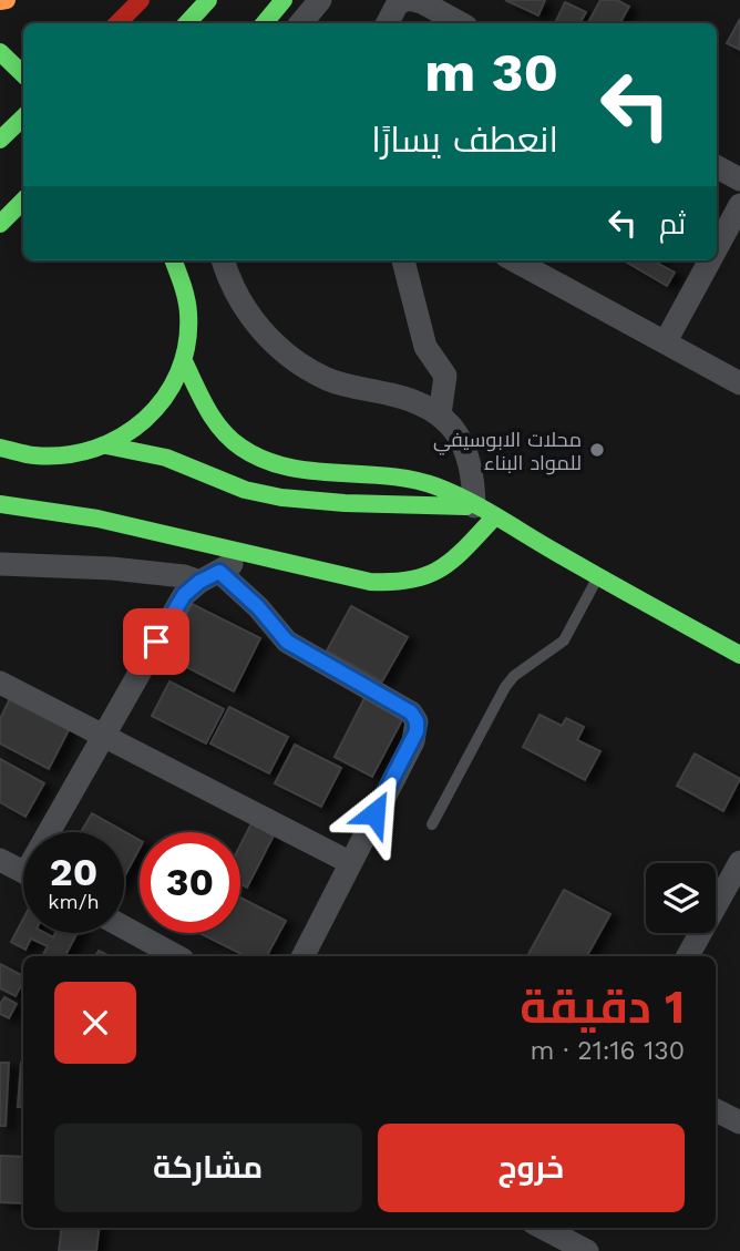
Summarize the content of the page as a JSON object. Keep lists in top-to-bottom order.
{
  "places": ["محلات الابوسيفي للمواد البناء"],
  "page": {
    "turn": ["30 m", "انعطف يسارًا"],
    "then": "ثم",
    "speed": "20 km/h",
    "limit": "30",
    "heading": ["1 دقيقة", "130 m · 21:16"],
    "buttons": ["خروج", "مشاركة"]
  }
}
